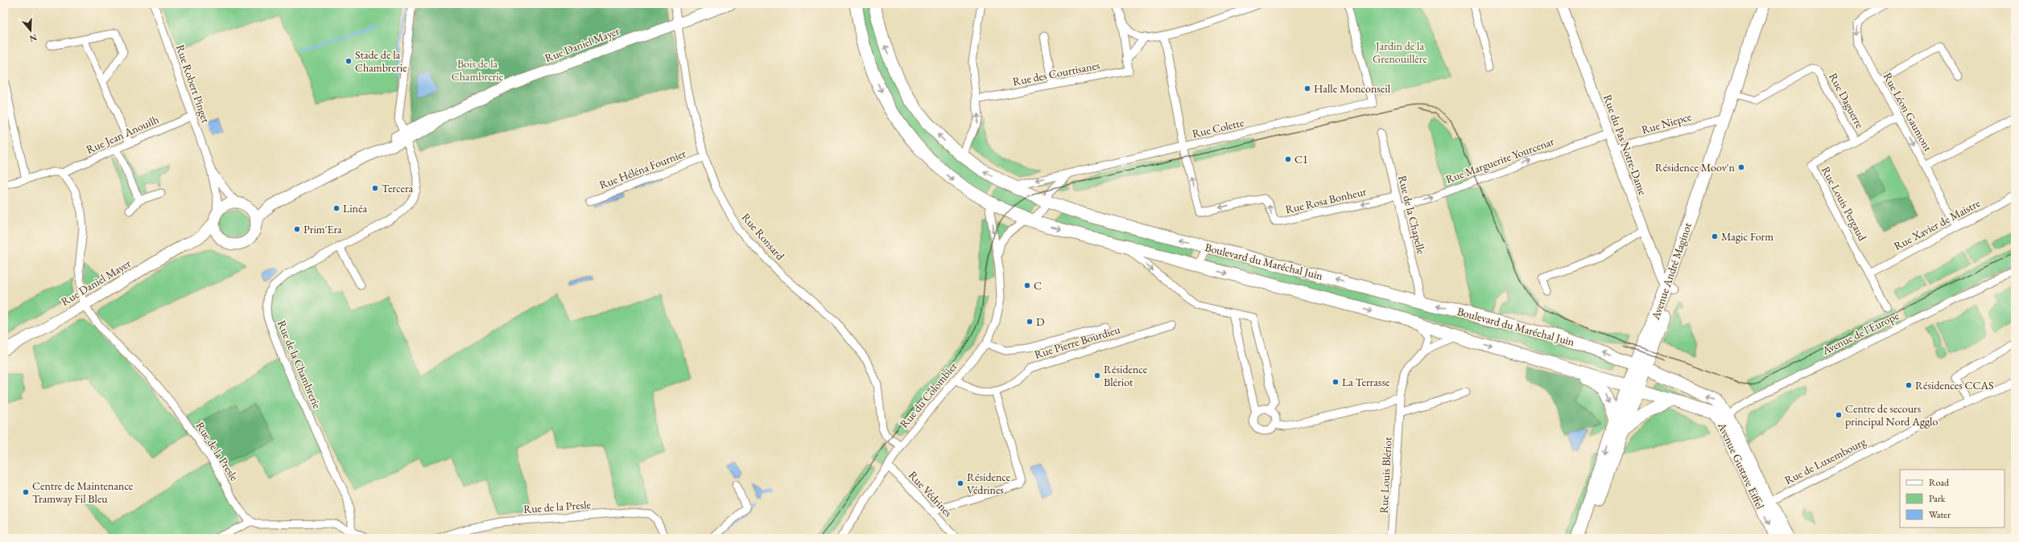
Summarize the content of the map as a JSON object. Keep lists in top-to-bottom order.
{
  "streets": {
    "main road": [
      "Rue Daniel Mayer",
      "Boulevard du Maréchal Juin",
      "Avenue André Maginot",
      "Avenue Gustave Eiffel"
    ],
    "street": [
      "Rue des Courtisanes",
      "Rue Robert Pinget",
      "Rue Daguerre",
      "Rue Léon Gaumont",
      "Rue Niepce",
      "Rue Colette",
      "Rue Jean Anouilh",
      "Rue du Pas Notre-Dame",
      "Rue Marguerite Yourcenar",
      "Rue Héléna Fournier",
      "Rue Rosa Bonheur",
      "Rue Louis Pergaud",
      "Rue de la Chapelle",
      "Rue Xavier de Maistre",
      "Rue Ronsard",
      "Avenue de l'Europe",
      "Rue Pierre Bourdieu",
      "Rue de la Chambrerie",
      "Rue du Colombier",
      "Rue de la Presle",
      "Rue de Luxembourg",
      "Rue Louis Blériot",
      "Rue Védrines"
    ]
  },
  "crossings": [
    ["Rue Daniel Mayer", "Rue Robert Pinget"],
    ["Rue Daniel Mayer", "Rue Ronsard"],
    ["Rue Daniel Mayer", "Rue de la Chambrerie"],
    ["Rue Daniel Mayer", "Rue de la Presle"],
    ["Rue Robert Pinget", "Rue Jean Anouilh"],
    ["Rue Daguerre", "Rue Louis Pergaud"],
    ["Rue Daguerre", "Avenue André Maginot"],
    ["Rue Léon Gaumont", "Rue Louis Pergaud"],
    ["Rue Niepce", "Rue du Pas Notre-Dame"],
    ["Rue Niepce", "Avenue André Maginot"],
    ["Rue Colette", "Rue Rosa Bonheur"],
    ["Rue Colette", "Boulevard du Maréchal Juin"],
    ["Rue Jean Anouilh", "Rue de la Presle"],
    ["Rue du Pas Notre-Dame", "Rue Marguerite Yourcenar"],
    ["Rue du Pas Notre-Dame", "Avenue André Maginot"],
    ["Rue Marguerite Yourcenar", "Rue de la Chapelle"],
    ["Rue Héléna Fournier", "Rue Ronsard"],
    ["Rue Rosa Bonheur", "Rue de la Chapelle"],
    ["Rue Louis Pergaud", "Rue Xavier de Maistre"],
    ["Rue de la Chapelle", "Boulevard du Maréchal Juin"],
    ["Rue Ronsard", "Rue du Colombier"],
    ["Boulevard du Maréchal Juin", "Avenue André Maginot"],
    ["Boulevard du Maréchal Juin", "Rue du Colombier"],
    ["Boulevard du Maréchal Juin", "Avenue Gustave Eiffel"],
    ["Boulevard du Maréchal Juin", "Rue Louis Blériot"],
    ["Avenue André Maginot", "Avenue Gustave Eiffel"],
    ["Avenue de l'Europe", "Avenue Gustave Eiffel"],
    ["Rue Pierre Bourdieu", "Rue du Colombier"],
    ["Rue du Colombier", "Rue Védrines"],
    ["Rue de Luxembourg", "Avenue Gustave Eiffel"]
  ],
  "one_way": ["Rue Léon Gaumont", "Rue Marguerite Yourcenar"],
  "parks": ["Jardin de la Grenouillère", "Bois de la Chambrerie"],
  "places": [
    "Stade de la Chambrerie",
    "Halle Monconseil",
    "C1",
    "Résidence Moov'n",
    "Tercera",
    "Linéa",
    "Prim'Era",
    "Magic Form",
    "C",
    "D",
    "Résidence Blériot",
    "La Terrasse",
    "Résidences CCAS",
    "Centre de secours principal Nord Agglo",
    "Résidence Védrines",
    "Centre de Maintenance Tramway Fil Bleu"
  ],
  "legend": ["Road", "Park", "Water"],
  "north": "bottom"
}
